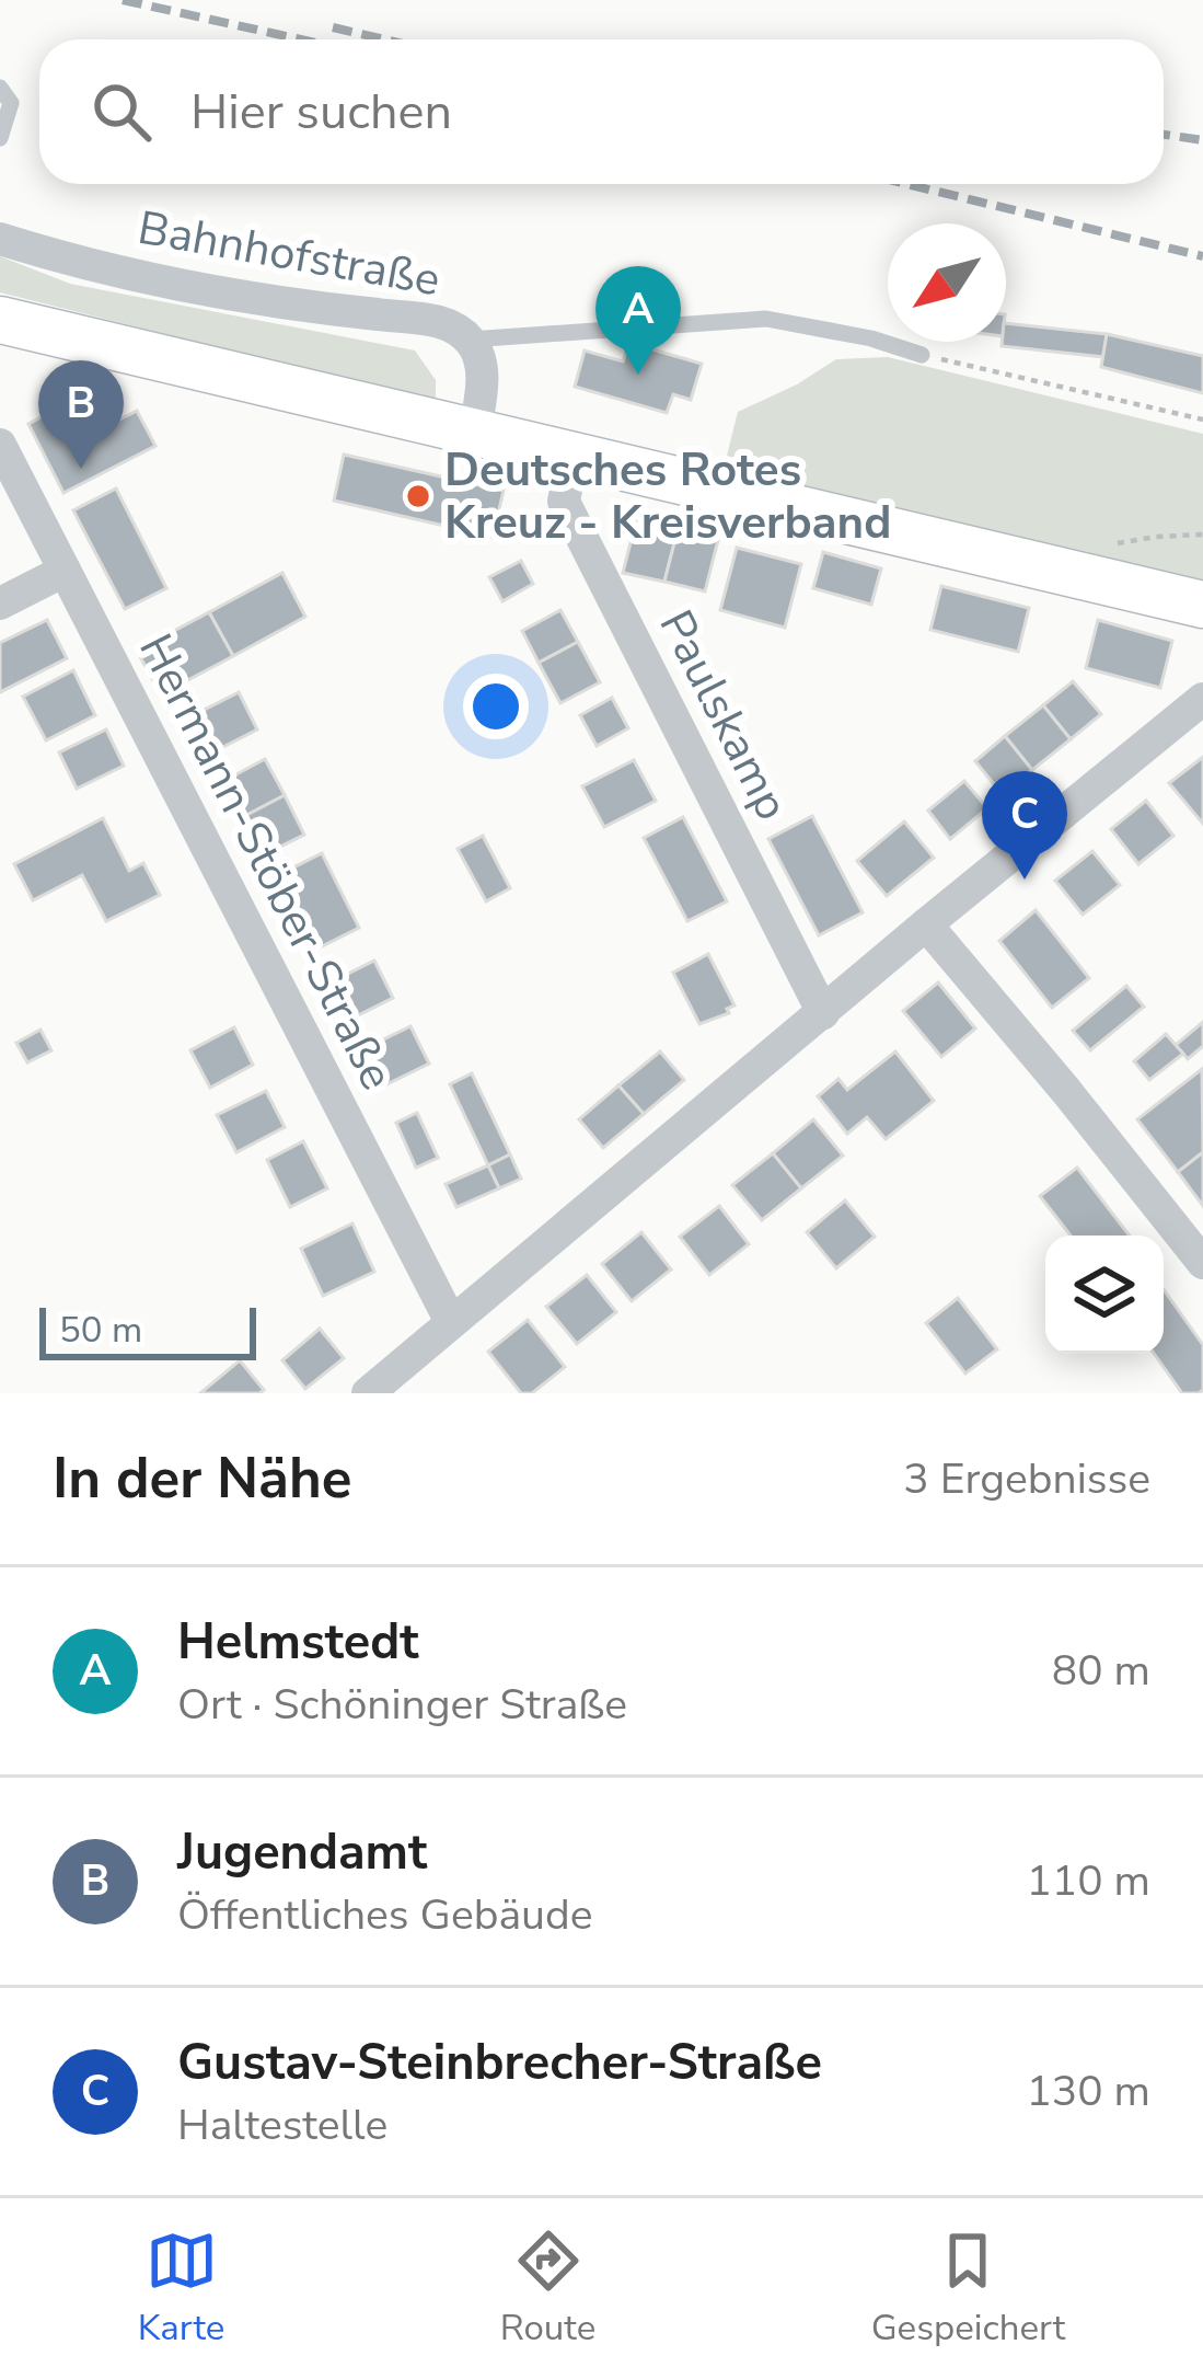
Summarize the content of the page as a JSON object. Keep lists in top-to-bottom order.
{
  "streets": {
    "street": ["Bahnhofstraße", "Paulskamp", "Hermann-Stöber-Straße"]
  },
  "places": ["Deutsches Rotes Kreuz - Kreisverband"],
  "scale_bar": "50 m",
  "north": "bottom left",
  "page": {
    "search": "Hier suchen",
    "pins": ["A", "B", "C"],
    "scale": "50 m",
    "heading": ["In der Nähe", "3 Ergebnisse"],
    "list": [
      {
        "mark": "A",
        "name": "Helmstedt",
        "note": "Ort · Schöninger Straße",
        "value": "80 m"
      },
      {
        "mark": "B",
        "name": "Jugendamt",
        "note": "Öffentliches Gebäude",
        "value": "110 m"
      },
      {
        "mark": "C",
        "name": "Gustav-Steinbrecher-Straße",
        "note": "Haltestelle",
        "value": "130 m"
      }
    ],
    "nav": ["Karte", "Route", "Gespeichert"]
  }
}
